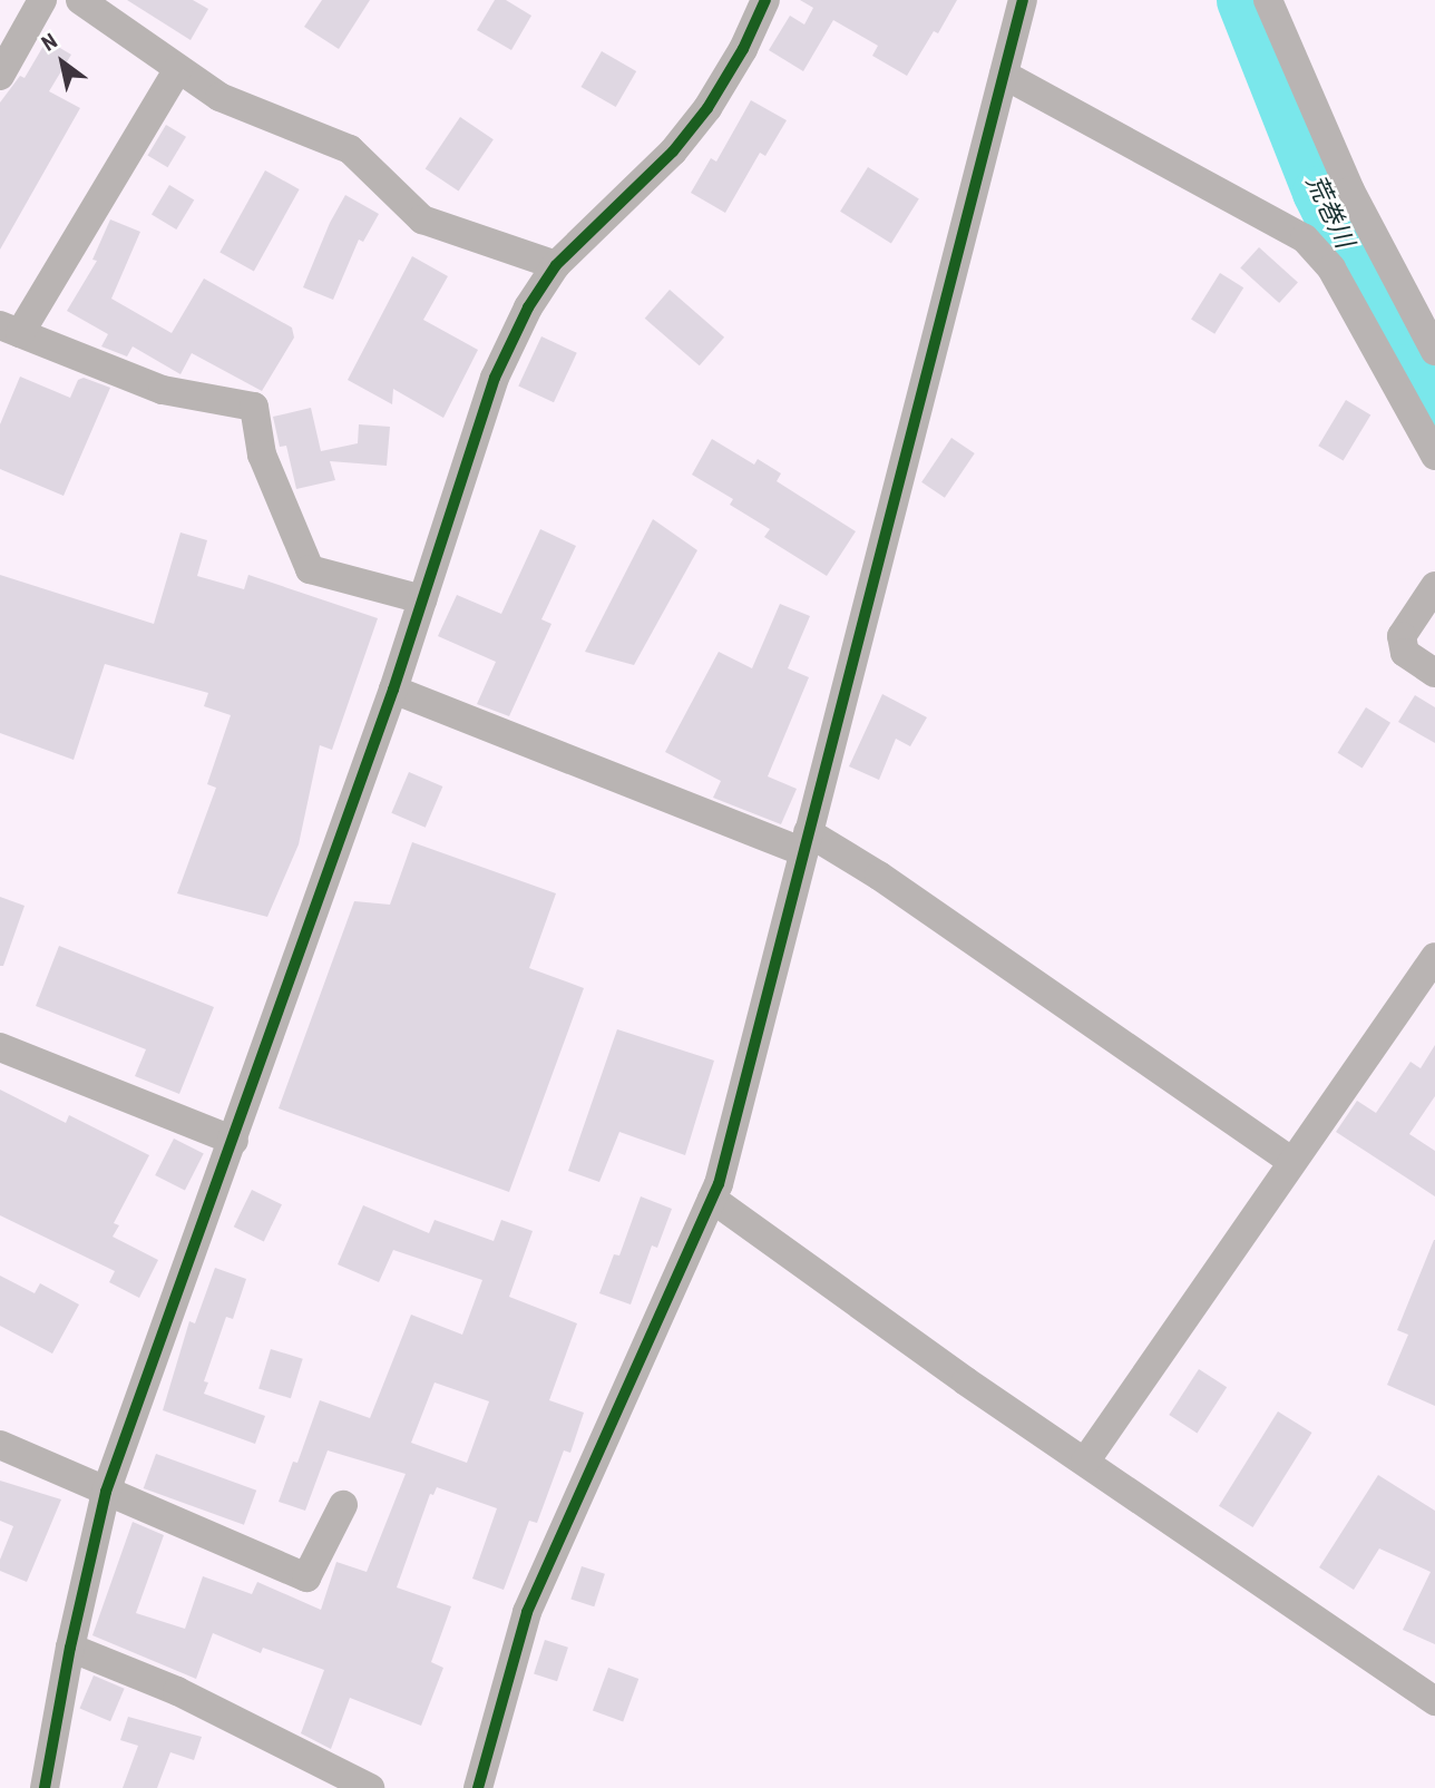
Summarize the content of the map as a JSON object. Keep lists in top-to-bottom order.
{
  "water": ["荒巻川"],
  "north": "top left"
}
